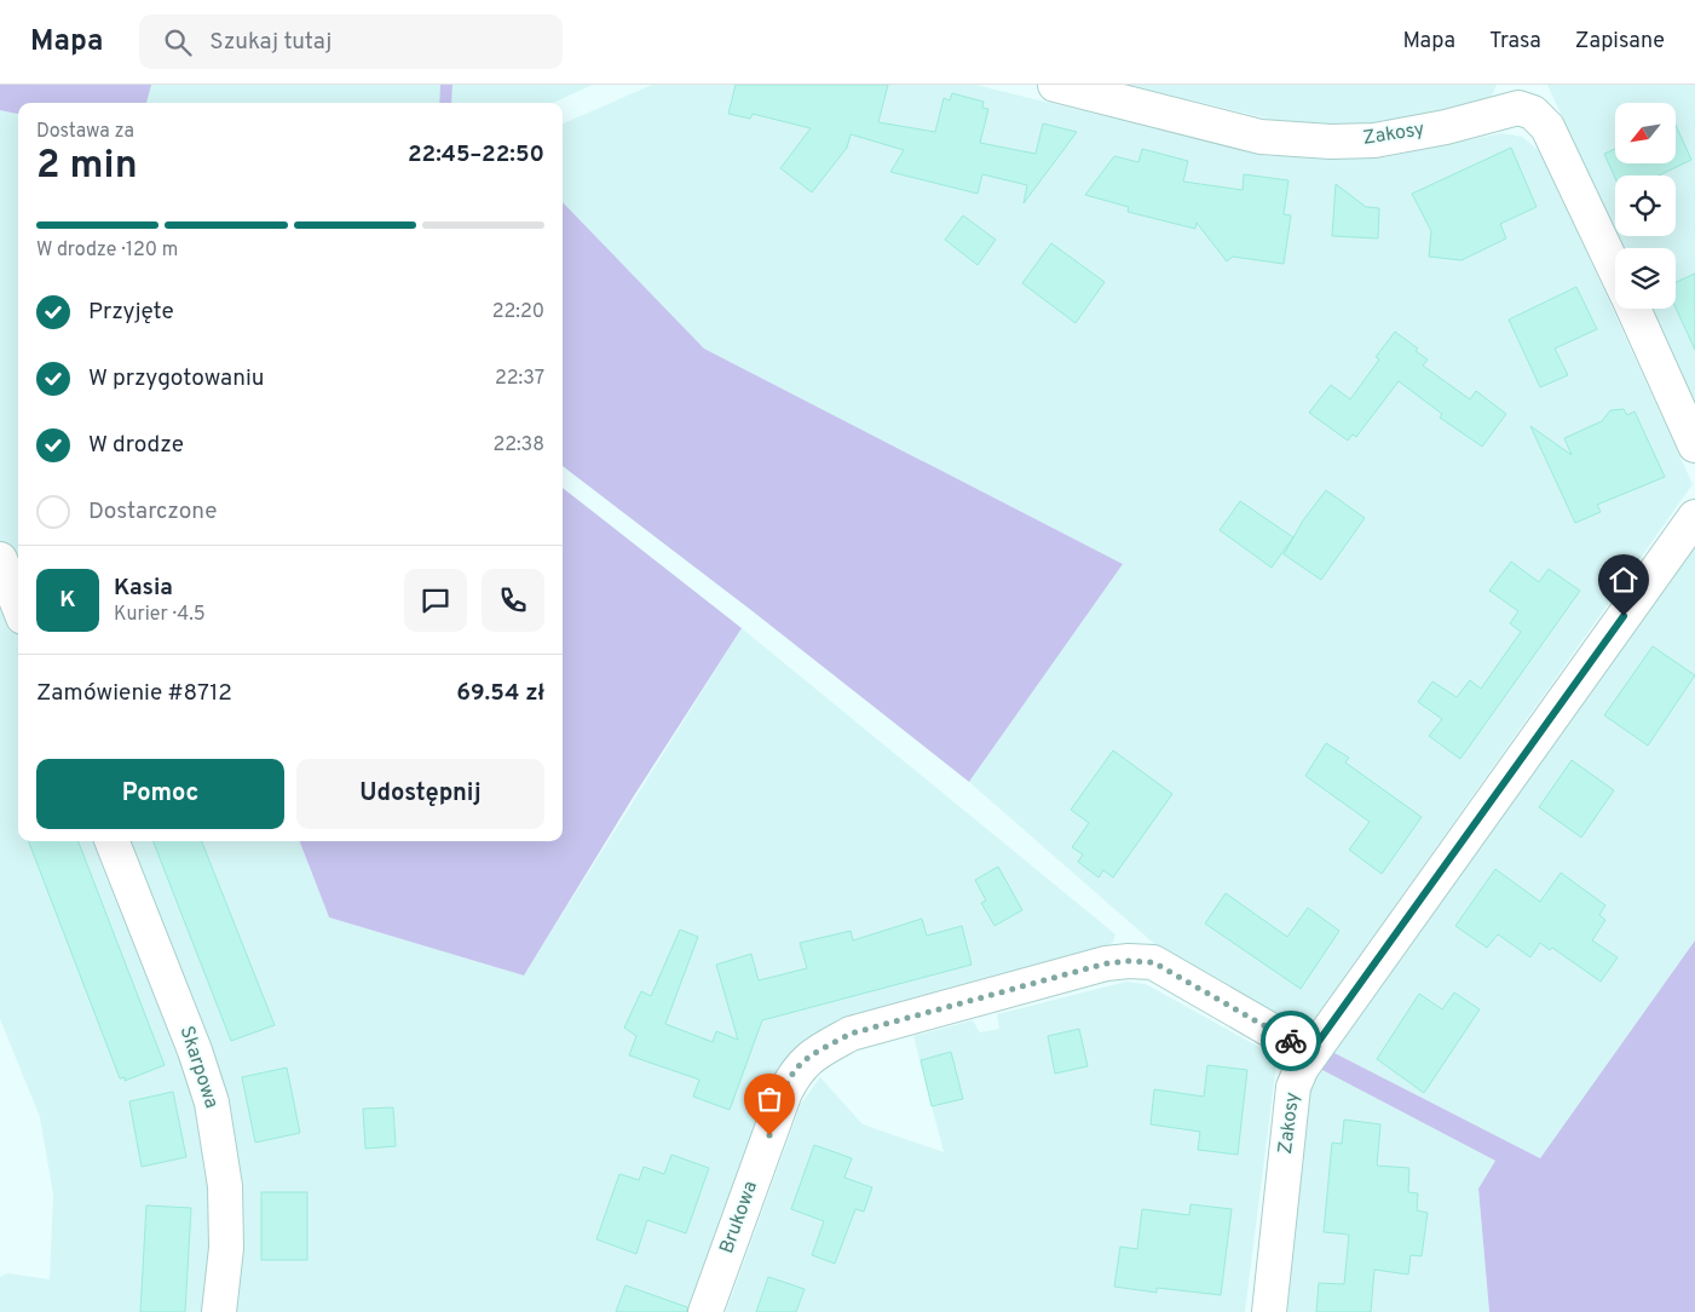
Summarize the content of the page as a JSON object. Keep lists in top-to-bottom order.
{
  "streets": {
    "street": ["Zakosy", "Skarpowa", "Brukowa"]
  },
  "crossings": [
    ["Zakosy", "Brukowa"]
  ],
  "north": "bottom left",
  "page": {
    "header": "Mapa",
    "search": "Szukaj tutaj",
    "nav": ["Mapa", "Trasa", "Zapisane"],
    "heading": ["2 min", "Dostawa za", "22:45–22:50"],
    "panel": [
      "Kasia",
      "Kurier · 4.5",
      "Zamówienie #8712",
      "69.54 zł"
    ],
    "bar": "W drodze · 120 m",
    "list": [
      ["Przyjęte", "22:20"],
      ["W przygotowaniu", "22:37"],
      ["W drodze", "22:38"],
      "Dostarczone"
    ],
    "round": "K",
    "buttons": ["Pomoc", "Udostępnij"]
  }
}
